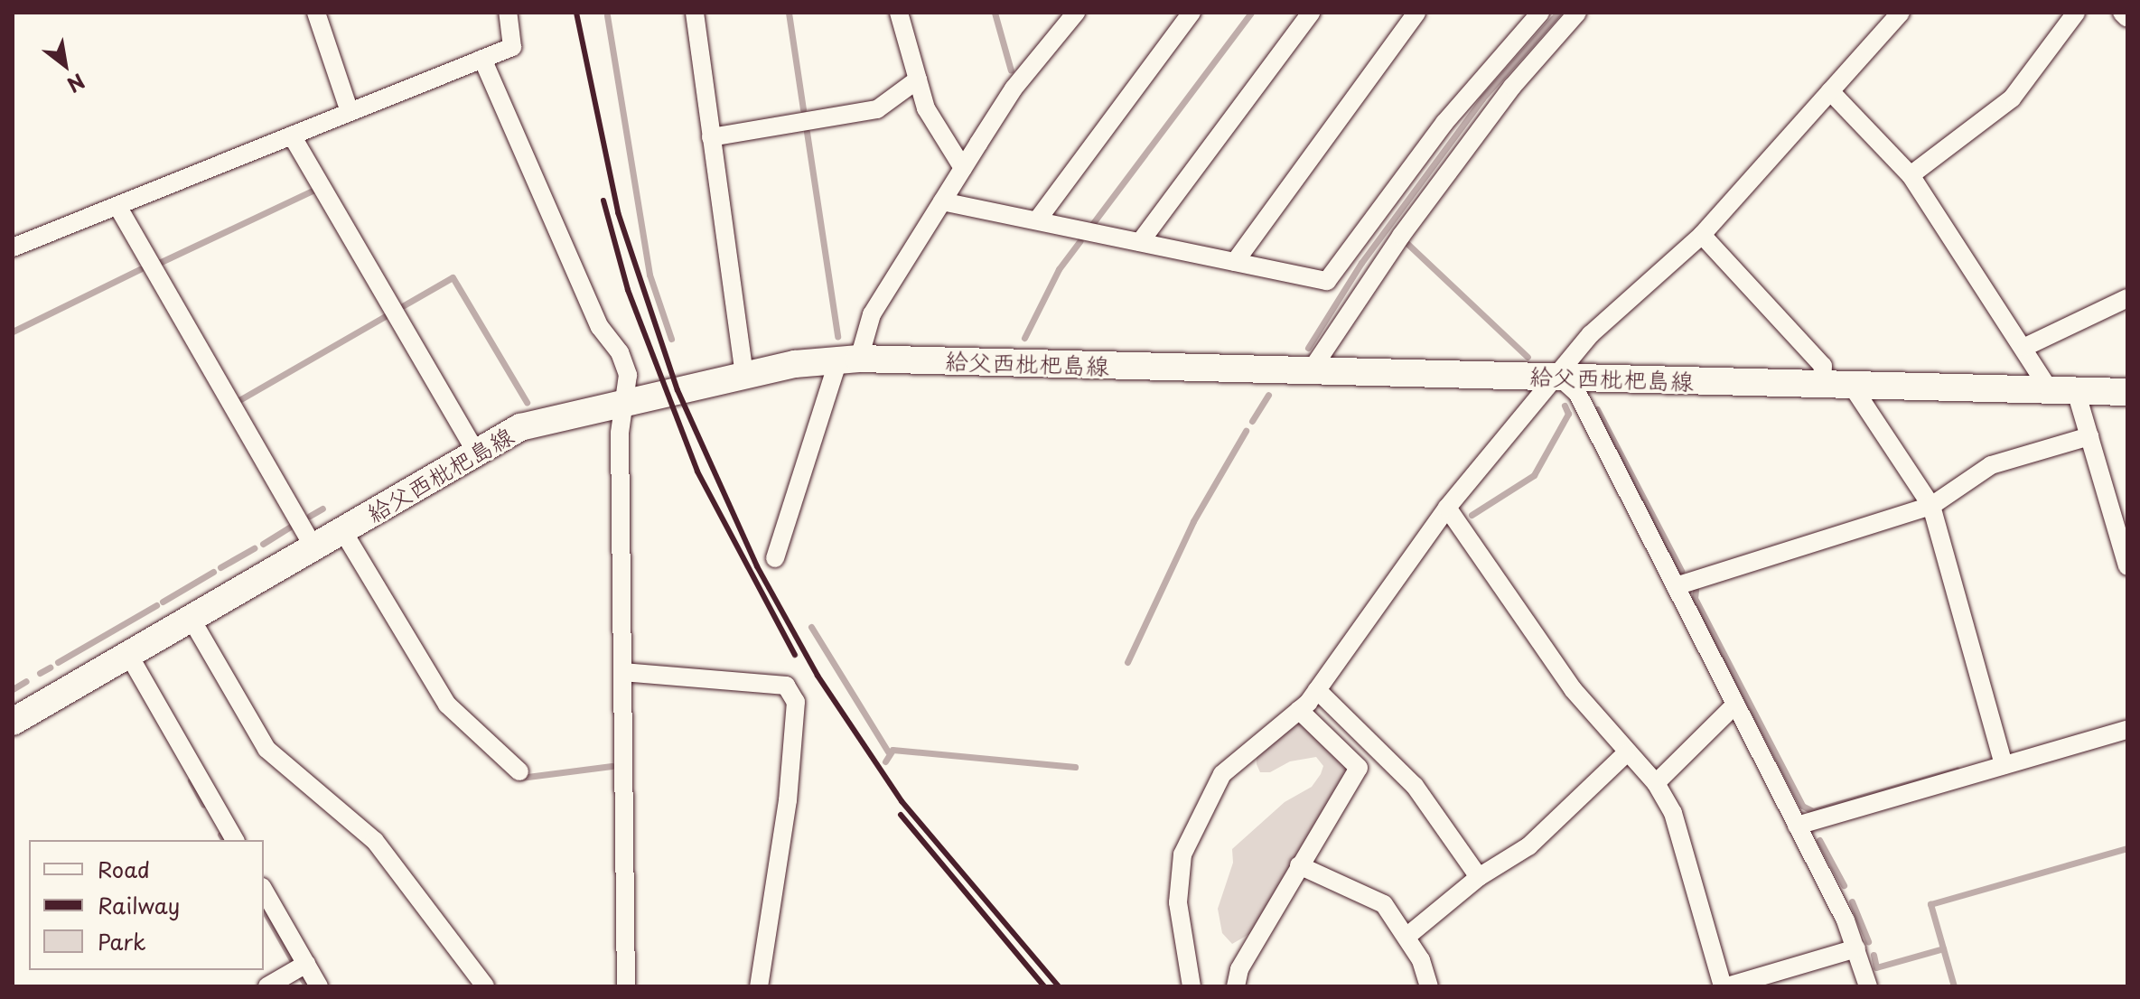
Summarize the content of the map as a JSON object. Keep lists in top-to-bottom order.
{
  "streets": {
    "main road": ["給父西枇杷島線"]
  },
  "legend": ["Road", "Railway", "Park"],
  "north": "bottom right"
}
